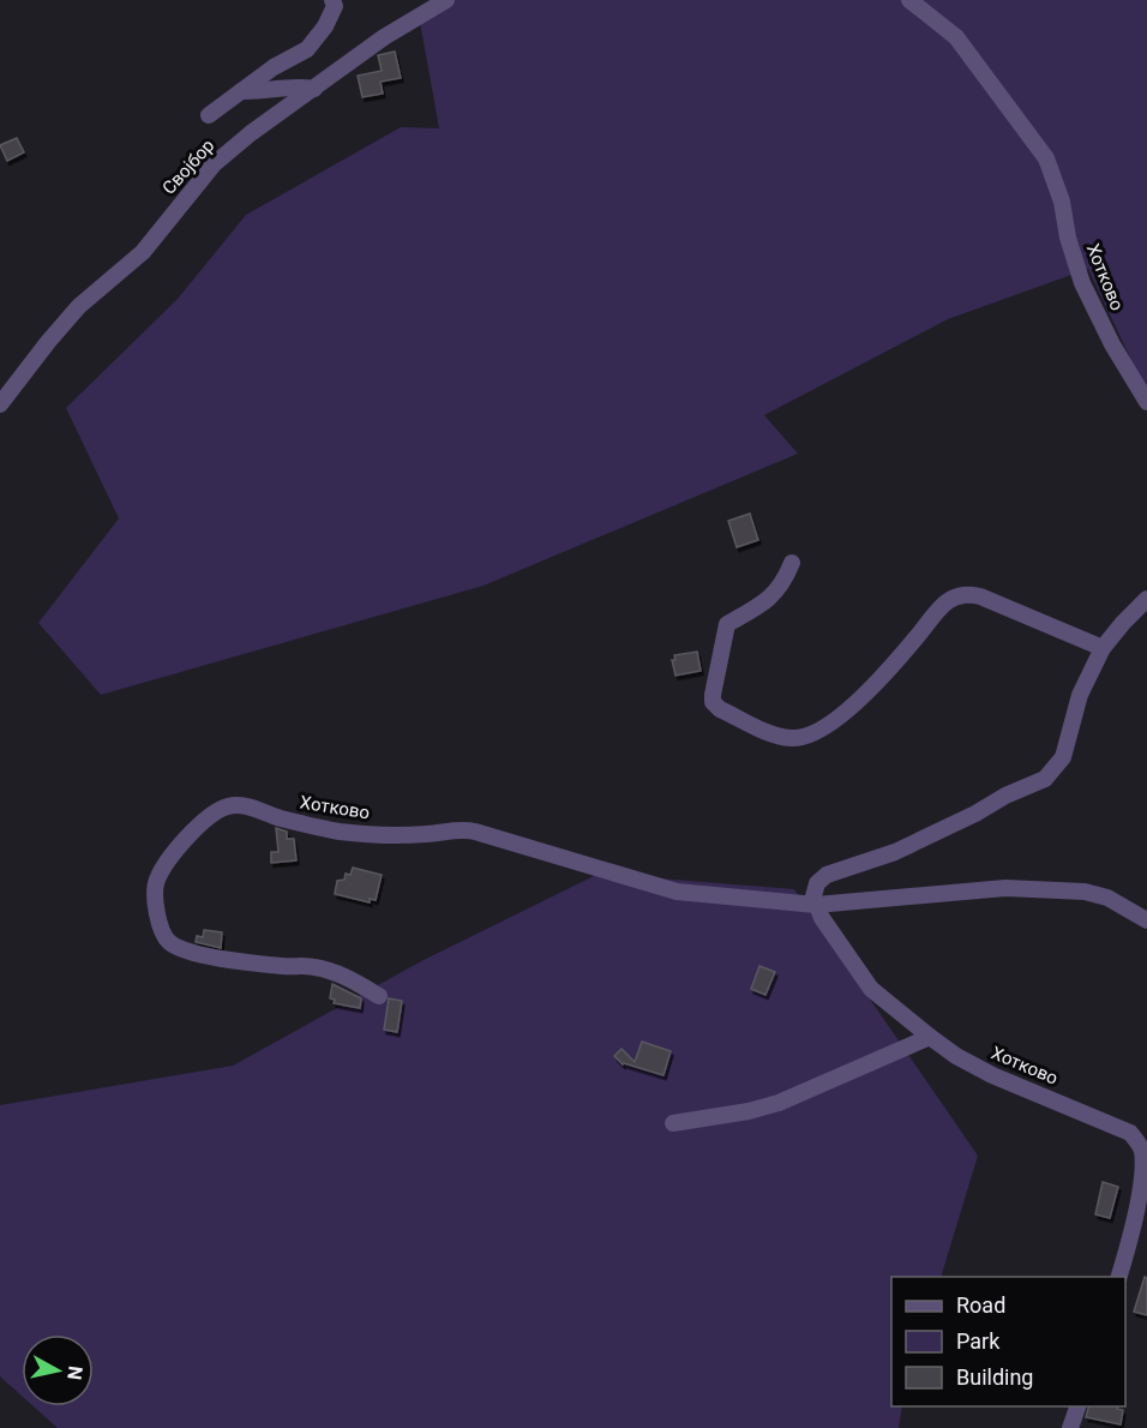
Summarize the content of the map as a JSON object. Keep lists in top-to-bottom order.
{
  "streets": {
    "street": ["Својбор", "Хотково"]
  },
  "legend": ["Road", "Park", "Building"],
  "north": "right"
}
